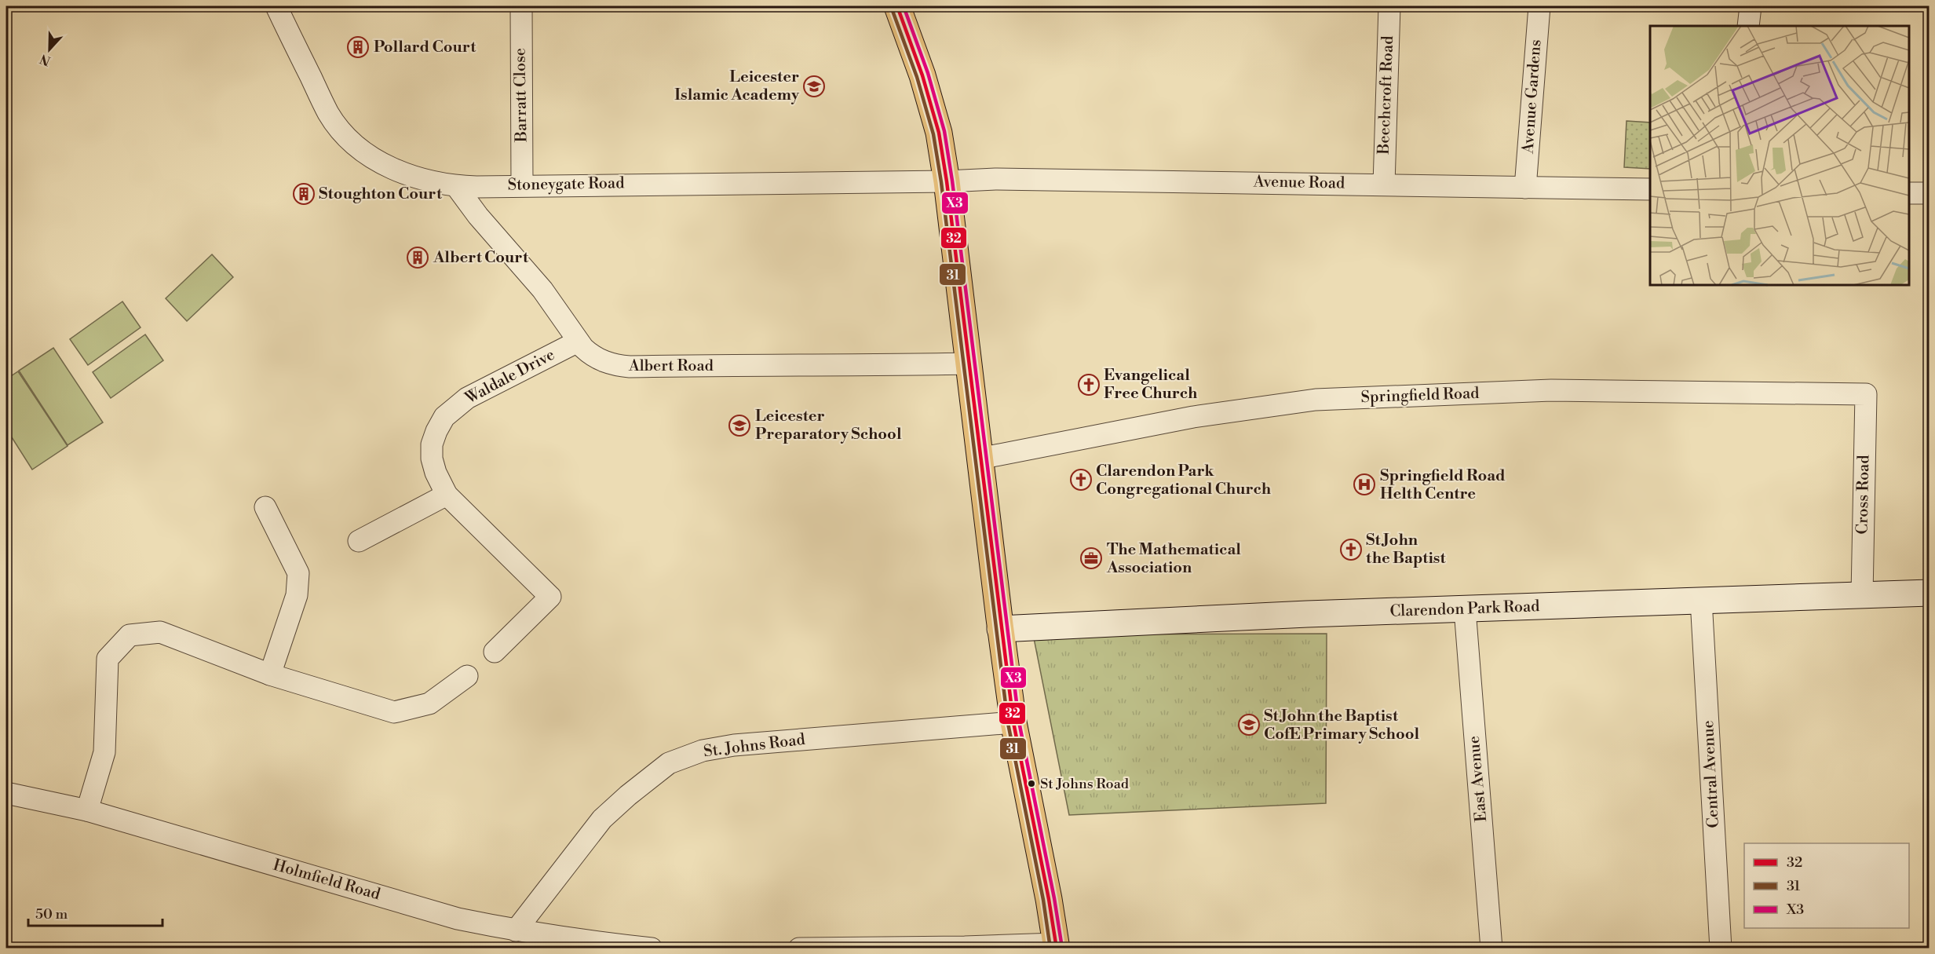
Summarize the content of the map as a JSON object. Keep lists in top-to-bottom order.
{
  "streets": {
    "street": [
      "Barratt Close",
      "Beechcroft Road",
      "Avenue Gardens",
      "Avenue Road",
      "Stoneygate Road",
      "Albert Road",
      "Waldale Drive",
      "Springfield Road",
      "Cross Road",
      "Clarendon Park Road",
      "St. Johns Road",
      "Central Avenue",
      "East Avenue",
      "Holmfield Road"
    ]
  },
  "crossings": [
    ["Barratt Close", "Stoneygate Road"],
    ["Beechcroft Road", "Avenue Road"],
    ["Avenue Gardens", "Avenue Road"],
    ["Avenue Road", "Stoneygate Road"],
    ["Stoneygate Road", "Albert Road"],
    ["Albert Road", "Waldale Drive"],
    ["Springfield Road", "Cross Road"],
    ["Cross Road", "Clarendon Park Road"],
    ["Clarendon Park Road", "Central Avenue"],
    ["Clarendon Park Road", "East Avenue"],
    ["St. Johns Road", "Holmfield Road"]
  ],
  "places": {
    "building": ["Pollard Court", "Stoughton Court", "Albert Court"],
    "school or university": ["Leicester Islamic Academy", "Leicester Preparatory School", "St John the Baptist CofE Primary School"],
    "church": ["Evangelical Free Church", "Clarendon Park Congregational Church", "St John the Baptist"],
    "hospital": ["Springfield Road Helth Centre"],
    "office": ["The Mathematical Association"],
    "other": ["St Johns Road"]
  },
  "lines": ["transit line 32", "transit line X3", "transit line 31"],
  "legend": ["32", "31", "X3"],
  "scale_bar": "50 m",
  "north": "bottom"
}
